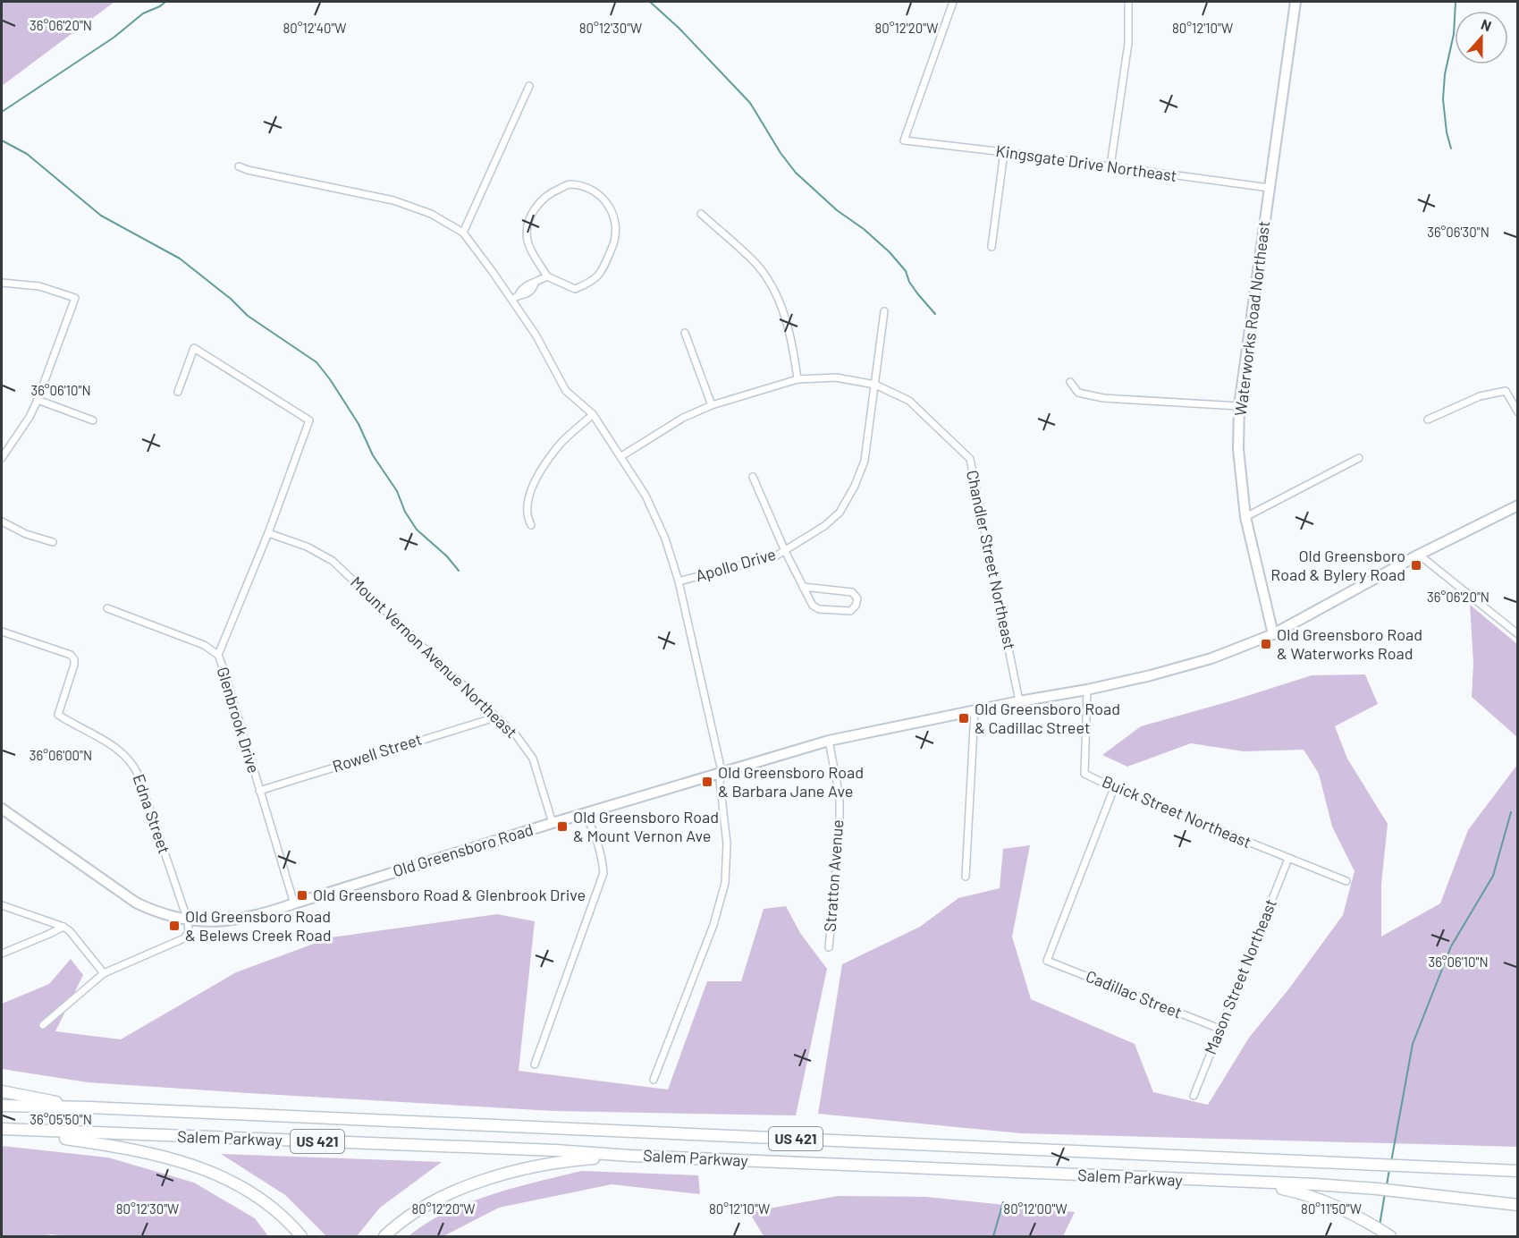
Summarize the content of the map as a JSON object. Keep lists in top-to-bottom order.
{
  "streets": {
    "highway": ["Salem Parkway", "US 421"],
    "street": [
      "Kingsgate Drive Northeast",
      "Waterworks Road Northeast",
      "Chandler Street Northeast",
      "Apollo Drive",
      "Mount Vernon Avenue Northeast",
      "Glenbrook Drive",
      "Rowell Street",
      "Buick Street Northeast",
      "Edna Street",
      "Old Greensboro Road",
      "Stratton Avenue",
      "Mason Street Northeast",
      "Cadillac Street"
    ]
  },
  "crossings": [
    ["Kingsgate Drive Northeast", "Waterworks Road Northeast"],
    ["Waterworks Road Northeast", "Old Greensboro Road"],
    ["Chandler Street Northeast", "Apollo Drive"],
    ["Chandler Street Northeast", "Old Greensboro Road"],
    ["Mount Vernon Avenue Northeast", "Glenbrook Drive"],
    ["Mount Vernon Avenue Northeast", "Rowell Street"],
    ["Mount Vernon Avenue Northeast", "Old Greensboro Road"],
    ["Glenbrook Drive", "Rowell Street"],
    ["Glenbrook Drive", "Old Greensboro Road"],
    ["Buick Street Northeast", "Old Greensboro Road"],
    ["Buick Street Northeast", "Mason Street Northeast"],
    ["Buick Street Northeast", "Cadillac Street"],
    ["Edna Street", "Old Greensboro Road"],
    ["Old Greensboro Road", "Stratton Avenue"],
    ["Mason Street Northeast", "Cadillac Street"]
  ],
  "places": {
    "transit": [
      "Old Greensboro Road & Bylery Road",
      "Old Greensboro Road & Waterworks Road",
      "Old Greensboro Road & Cadillac Street",
      "Old Greensboro Road & Barbara Jane Ave",
      "Old Greensboro Road & Mount Vernon Ave",
      "Old Greensboro Road & Glenbrook Drive",
      "Old Greensboro Road & Belews Creek Road"
    ]
  },
  "north": "top",
  "coordinates": [
    "36°06'20\"N",
    "80°12'20\"W",
    "80°12'10\"W",
    "80°12'40\"W",
    "80°12'30\"W",
    "36°06'30\"N",
    "36°06'10\"N",
    "36°06'00\"N",
    "36°05'50\"N",
    "80°12'00\"W",
    "80°11'50\"W"
  ]
}
